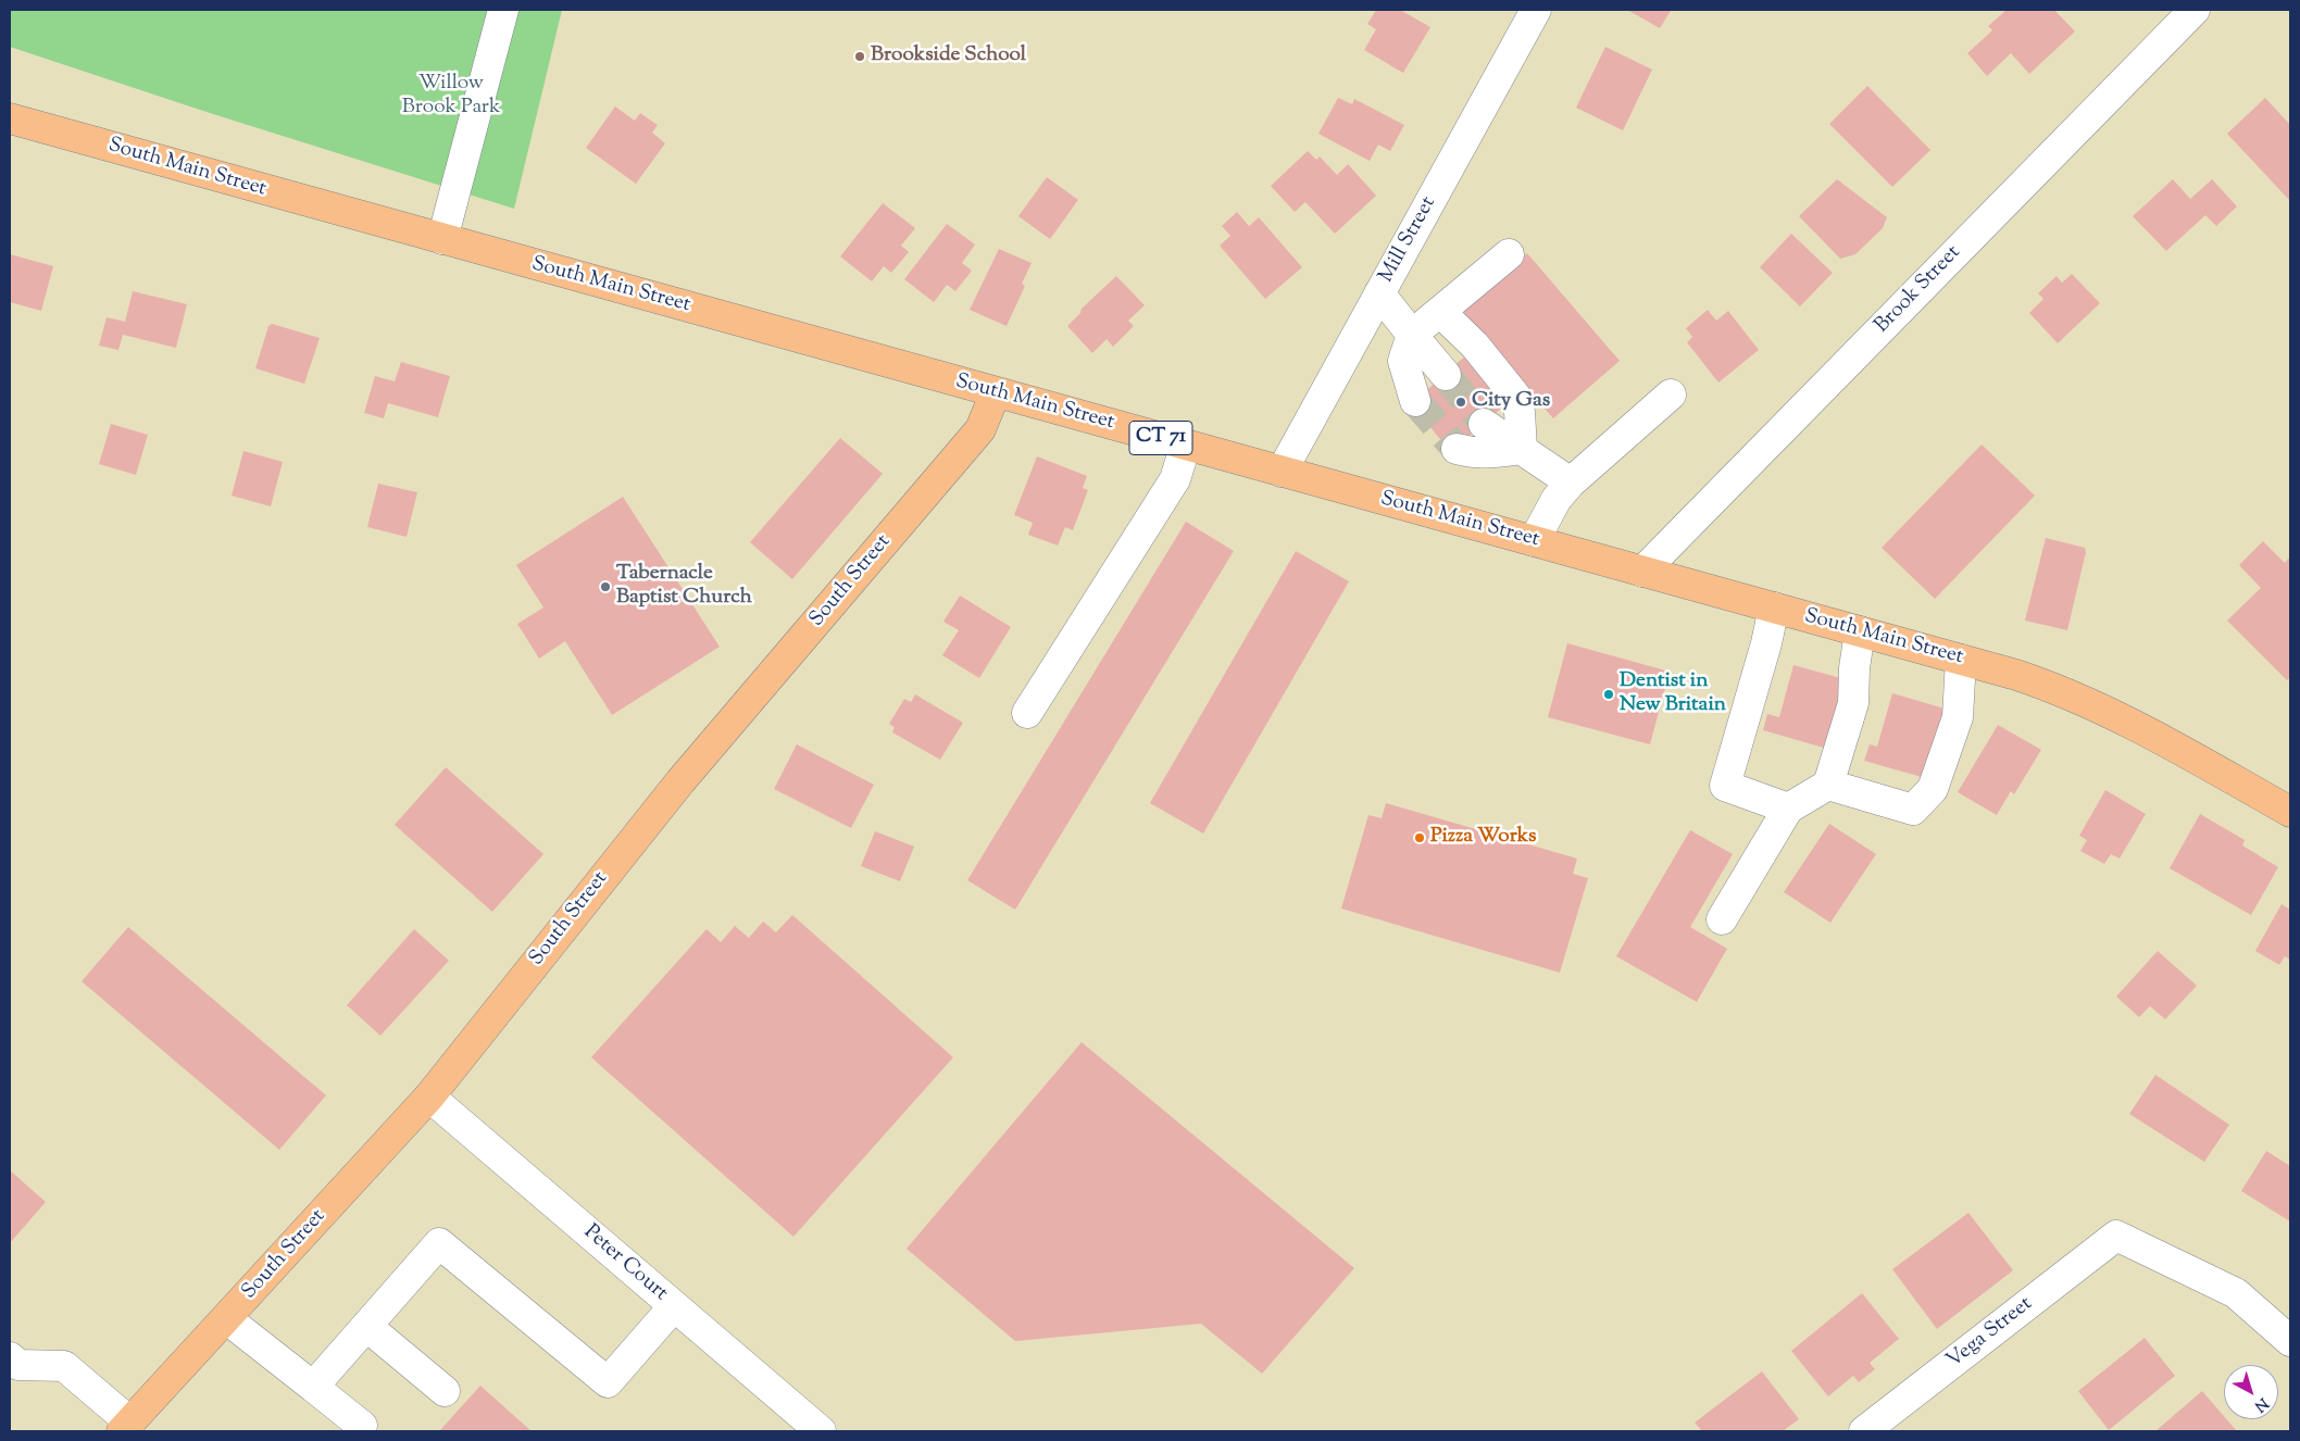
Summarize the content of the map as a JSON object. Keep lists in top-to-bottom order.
{
  "streets": {
    "main road": ["South Main Street", "CT 71", "South Street"],
    "street": [
      "Mill Street",
      "Brook Street",
      "Peter Court",
      "Vega Street"
    ]
  },
  "crossings": [
    ["South Main Street", "Mill Street"],
    ["South Main Street", "Brook Street"],
    ["South Main Street", "South Street"],
    ["South Street", "Peter Court"]
  ],
  "parks": ["Willow Brook Park"],
  "places": [
    "Brookside School",
    "City Gas",
    "Tabernacle Baptist Church",
    "Dentist in New Britain",
    "Pizza Works"
  ],
  "north": "bottom right"
}
